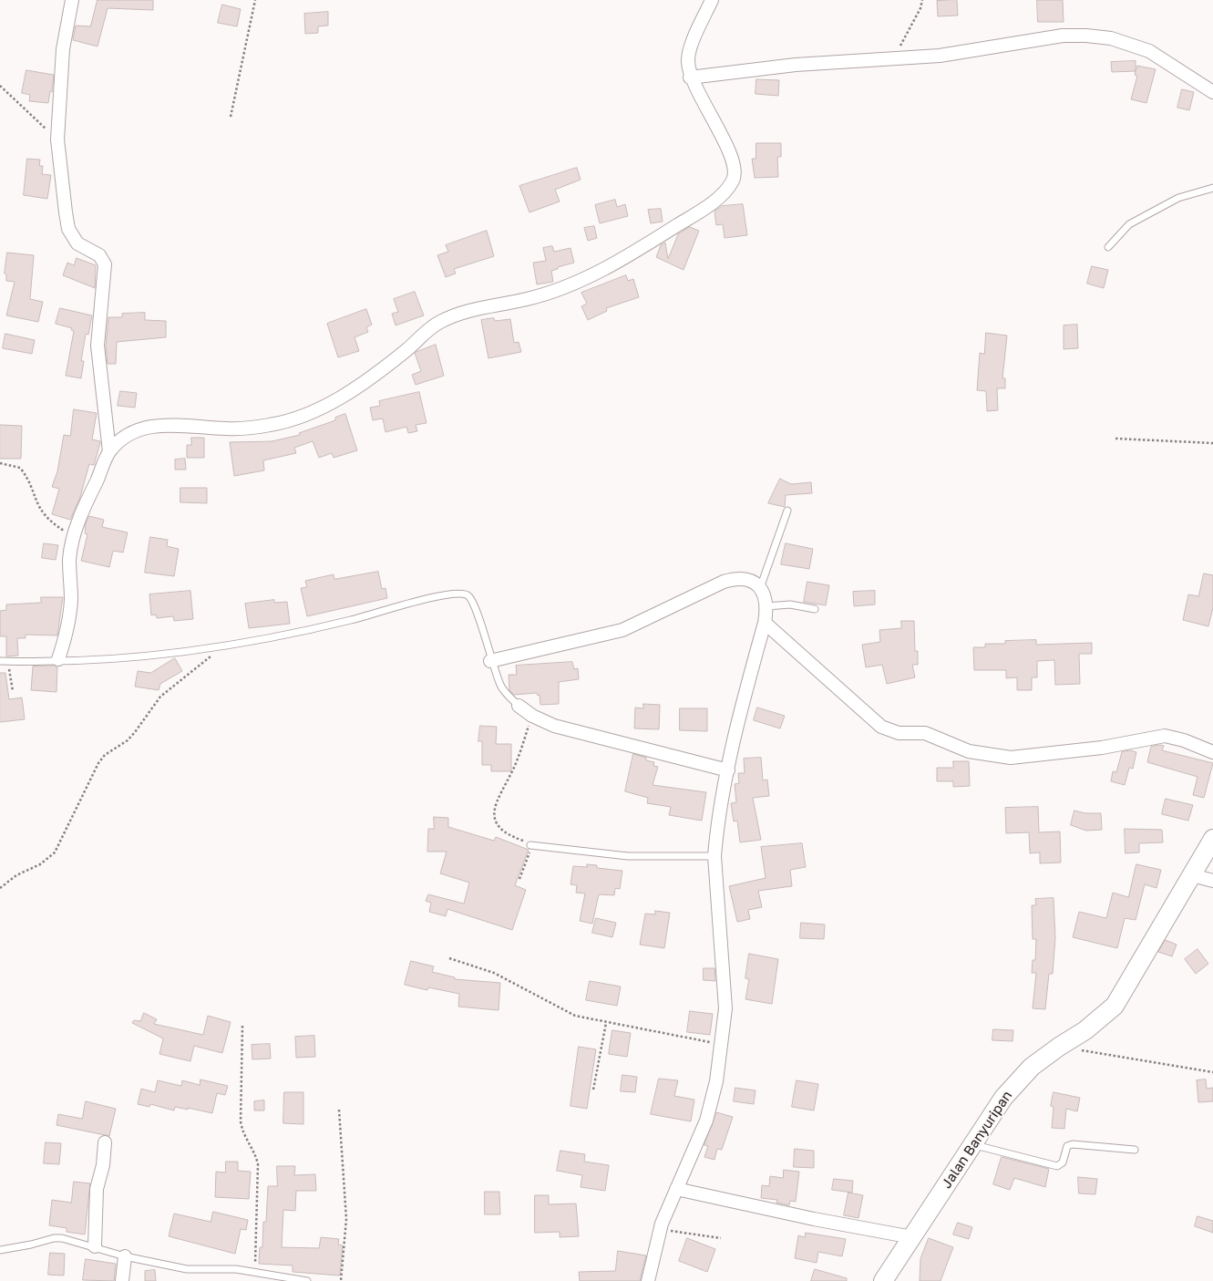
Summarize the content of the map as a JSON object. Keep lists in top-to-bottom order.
{
  "streets": {
    "street": ["Jalan Banyuripan"]
  }
}
